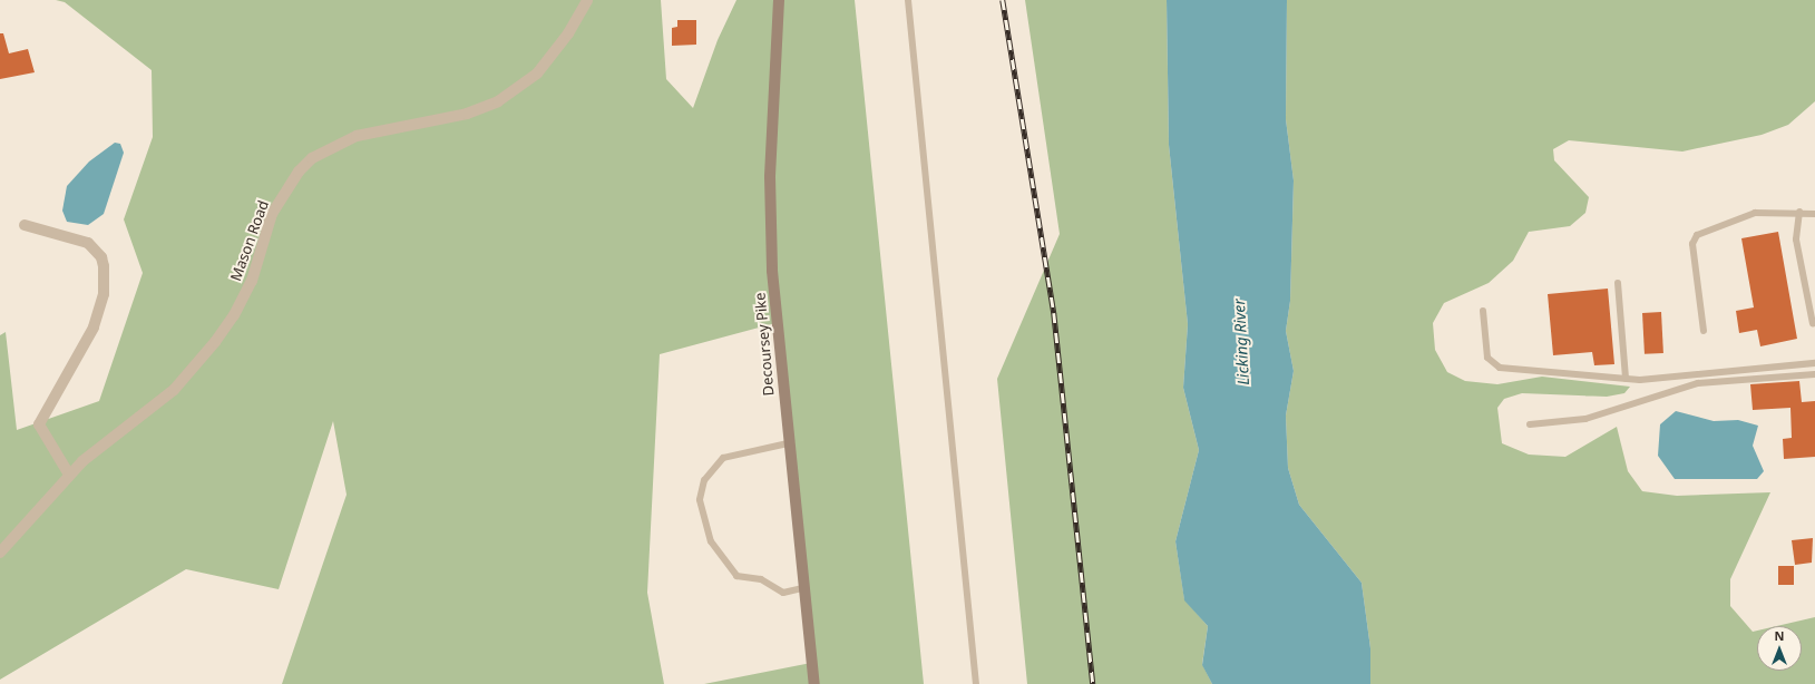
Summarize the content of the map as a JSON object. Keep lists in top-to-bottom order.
{
  "streets": {
    "main road": ["Decoursey Pike"],
    "street": ["Mason Road"]
  },
  "water": ["Licking River"],
  "north": "top"
}
